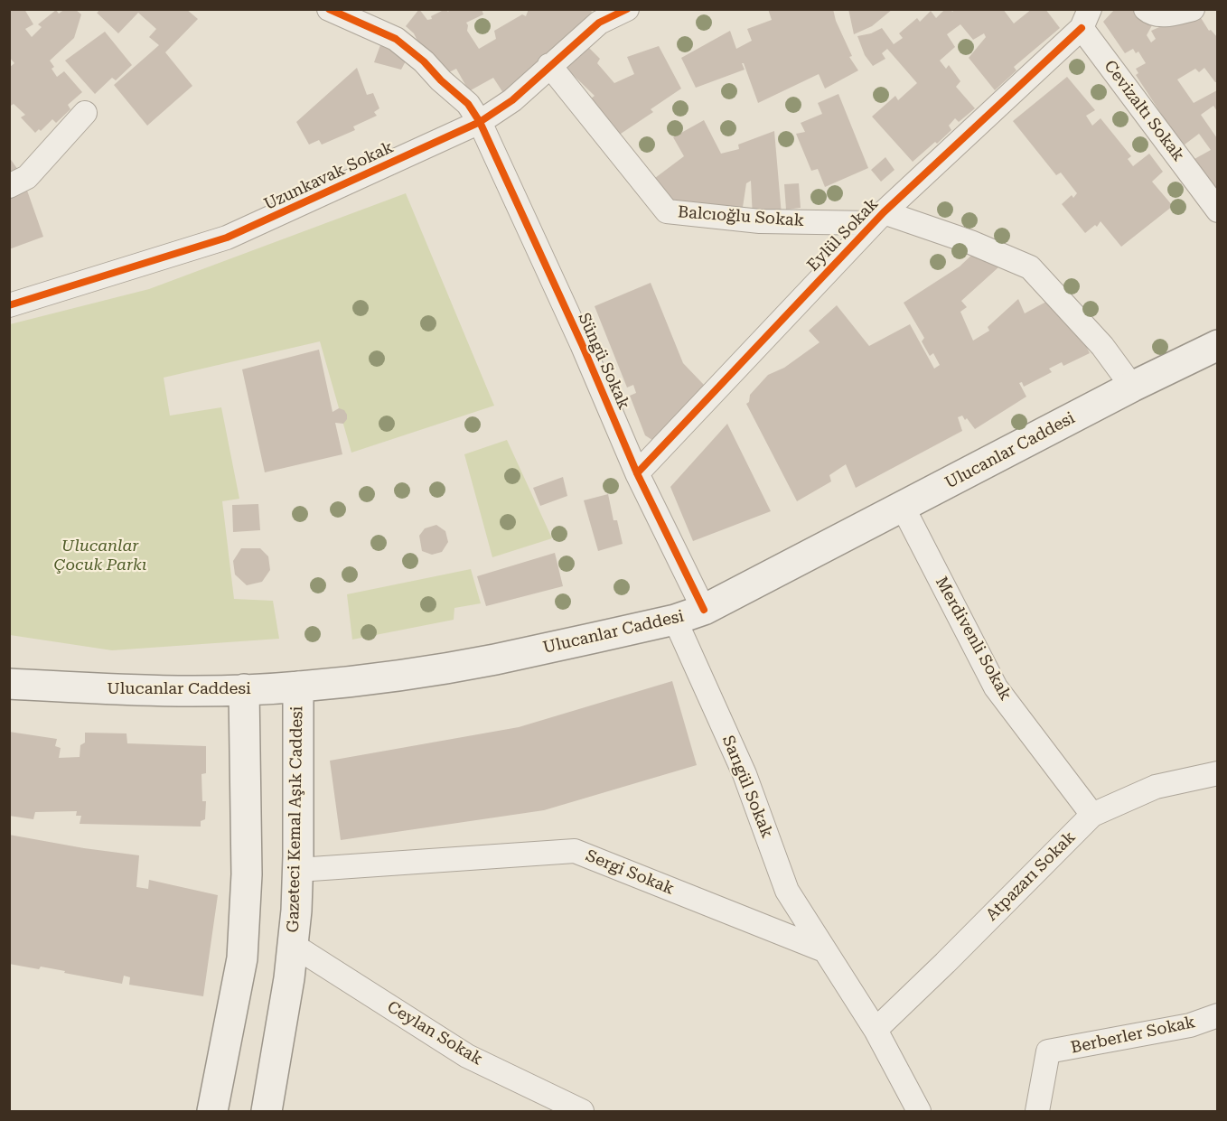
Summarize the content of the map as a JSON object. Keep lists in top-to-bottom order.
{
  "streets": {
    "main road": ["Ulucanlar Caddesi", "Gazeteci Kemal Aşık Caddesi"],
    "street": [
      "Cevizaltı Sokak",
      "Uzunkavak Sokak",
      "Balcıoğlu Sokak",
      "Eylül Sokak",
      "Süngü Sokak",
      "Merdivenli Sokak",
      "Sarıgül Sokak",
      "Sergi Sokak",
      "Atpazarı Sokak",
      "Ceylan Sokak",
      "Berberler Sokak"
    ]
  },
  "crossings": [
    ["Cevizaltı Sokak", "Eylül Sokak"],
    ["Uzunkavak Sokak", "Balcıoğlu Sokak"],
    ["Uzunkavak Sokak", "Süngü Sokak"],
    ["Balcıoğlu Sokak", "Eylül Sokak"],
    ["Balcıoğlu Sokak", "Ulucanlar Caddesi"],
    ["Eylül Sokak", "Süngü Sokak"],
    ["Süngü Sokak", "Ulucanlar Caddesi"],
    ["Ulucanlar Caddesi", "Merdivenli Sokak"],
    ["Ulucanlar Caddesi", "Sarıgül Sokak"],
    ["Ulucanlar Caddesi", "Gazeteci Kemal Aşık Caddesi"],
    ["Merdivenli Sokak", "Atpazarı Sokak"],
    ["Sarıgül Sokak", "Sergi Sokak"],
    ["Gazeteci Kemal Aşık Caddesi", "Sergi Sokak"],
    ["Gazeteci Kemal Aşık Caddesi", "Ceylan Sokak"]
  ],
  "parks": ["Ulucanlar Çocuk Parkı"]
}
